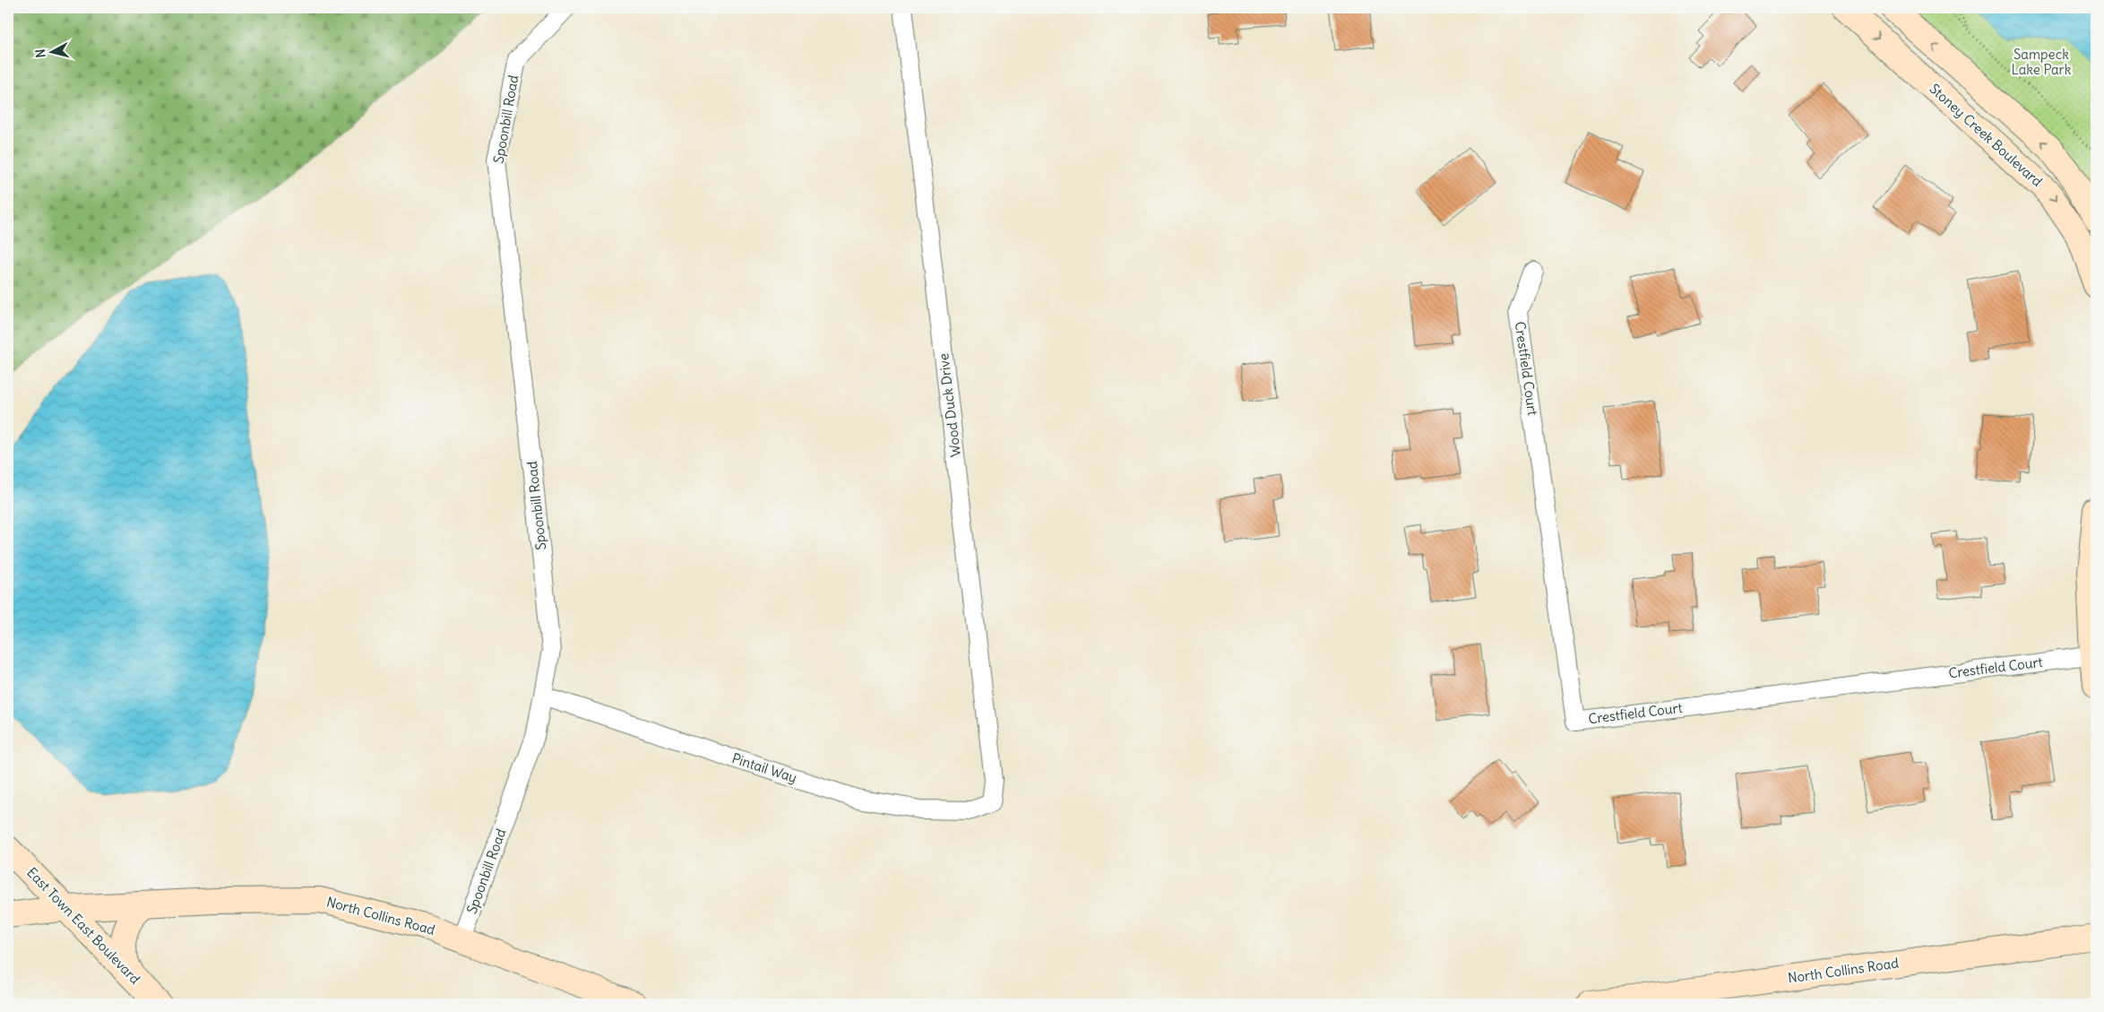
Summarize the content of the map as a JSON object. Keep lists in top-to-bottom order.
{
  "streets": {
    "street": [
      "Spoonbill Road",
      "Stoney Creek Boulevard",
      "Crestfield Court",
      "Wood Duck Drive",
      "Pintail Way",
      "North Collins Road",
      "East Town East Boulevard"
    ]
  },
  "crossings": [
    ["Spoonbill Road", "Pintail Way"],
    ["Spoonbill Road", "North Collins Road"],
    ["Wood Duck Drive", "Pintail Way"],
    ["North Collins Road", "East Town East Boulevard"]
  ],
  "parks": ["Sampeck Lake Park"],
  "north": "left"
}
